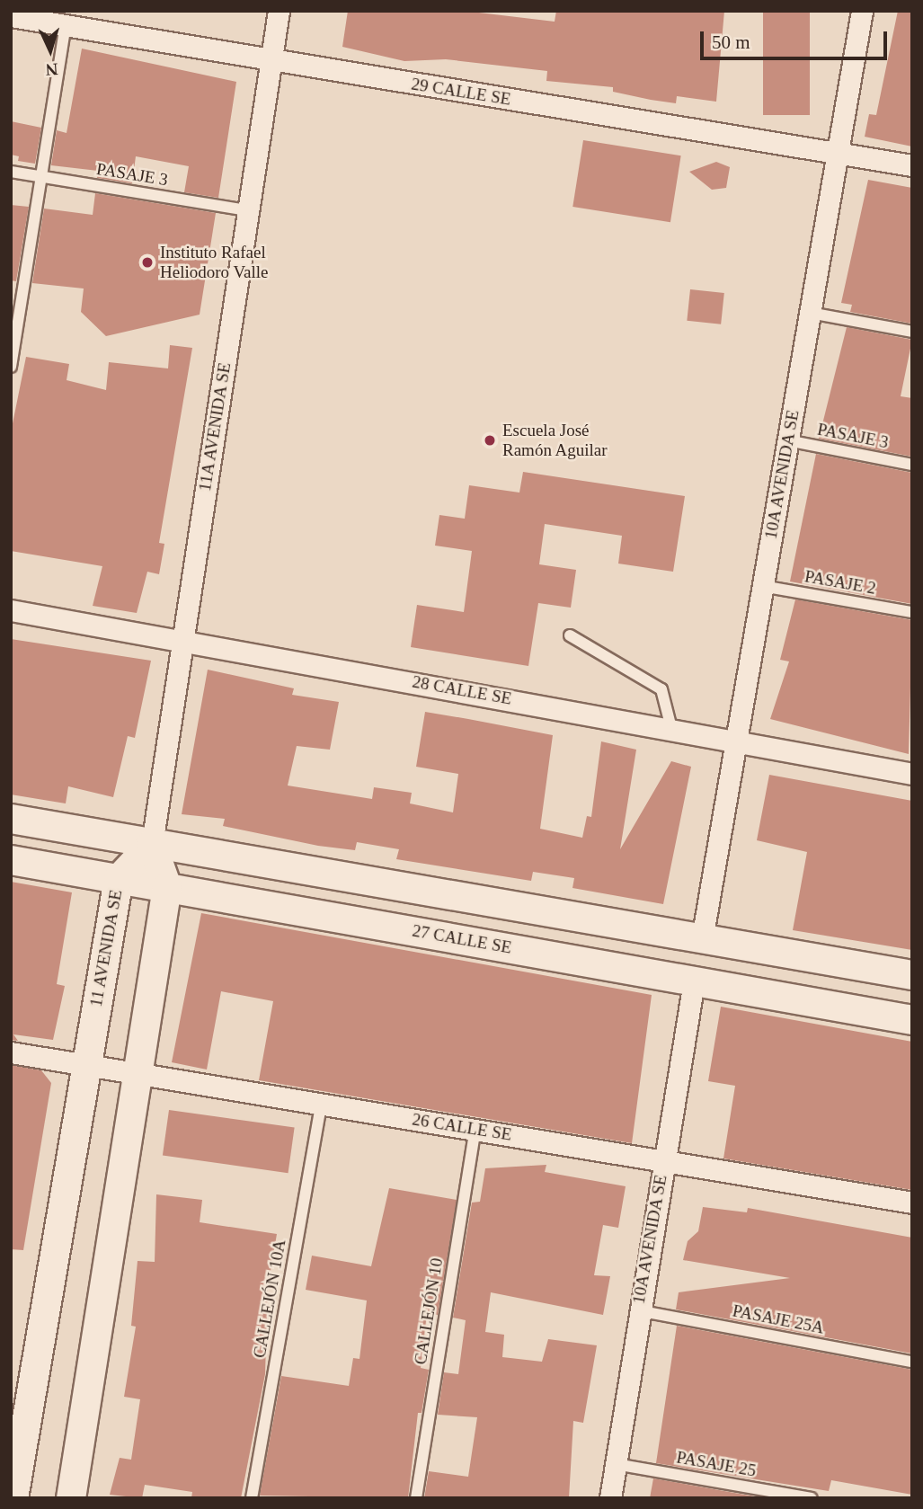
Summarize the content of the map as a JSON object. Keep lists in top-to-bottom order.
{
  "streets": {
    "main road": ["27 CALLE SE", "11 AVENIDA SE"],
    "street": [
      "29 CALLE SE",
      "11A AVENIDA SE",
      "10A AVENIDA SE",
      "28 CALLE SE",
      "26 CALLE SE"
    ],
    "lane": [
      "PASAJE 3",
      "PASAJE 2",
      "CALLEJÓN 10A",
      "CALLEJÓN 10",
      "PASAJE 25A",
      "PASAJE 25"
    ]
  },
  "crossings": [
    ["29 CALLE SE", "11A AVENIDA SE"],
    ["29 CALLE SE", "10A AVENIDA SE"],
    ["PASAJE 3", "11A AVENIDA SE"],
    ["PASAJE 3", "10A AVENIDA SE"],
    ["11A AVENIDA SE", "28 CALLE SE"],
    ["11A AVENIDA SE", "11 AVENIDA SE"],
    ["10A AVENIDA SE", "PASAJE 2"],
    ["10A AVENIDA SE", "28 CALLE SE"],
    ["10A AVENIDA SE", "27 CALLE SE"],
    ["10A AVENIDA SE", "26 CALLE SE"],
    ["10A AVENIDA SE", "PASAJE 25A"],
    ["10A AVENIDA SE", "PASAJE 25"],
    ["27 CALLE SE", "11 AVENIDA SE"],
    ["11 AVENIDA SE", "26 CALLE SE"],
    ["26 CALLE SE", "CALLEJÓN 10A"],
    ["26 CALLE SE", "CALLEJÓN 10"]
  ],
  "places": ["Instituto Rafael Heliodoro Valle", "Escuela José Ramón Aguilar"],
  "scale_bar": "50 m",
  "north": "bottom"
}
